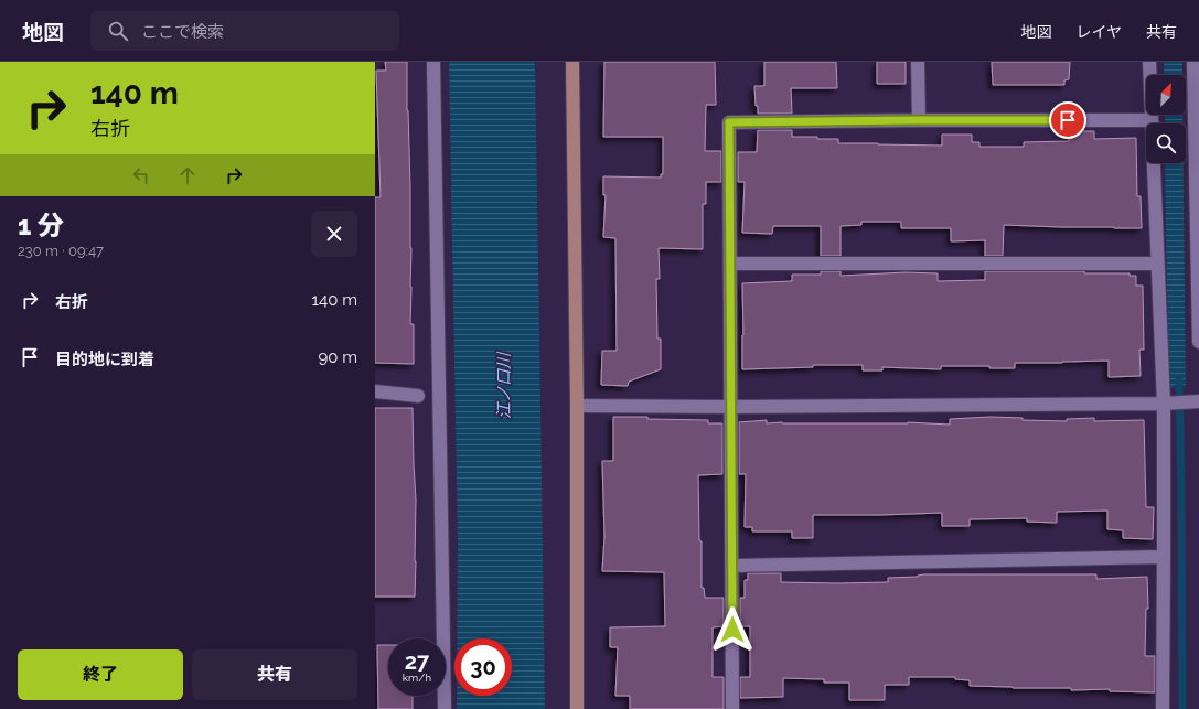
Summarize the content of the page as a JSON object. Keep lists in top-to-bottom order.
{
  "water": ["江ノ口川"],
  "north": "top right",
  "page": {
    "header": "地図",
    "search": "ここで検索",
    "nav": ["地図", "レイヤ", "共有"],
    "turn": ["140 m", "右折"],
    "heading": ["1 分", "230 m · 09:47"],
    "list": [
      {
        "name": "右折",
        "value": "140 m"
      },
      {
        "name": "目的地に到着",
        "value": "90 m"
      }
    ],
    "speed": "27 km/h",
    "limit": "30",
    "buttons": ["終了", "共有"]
  }
}
